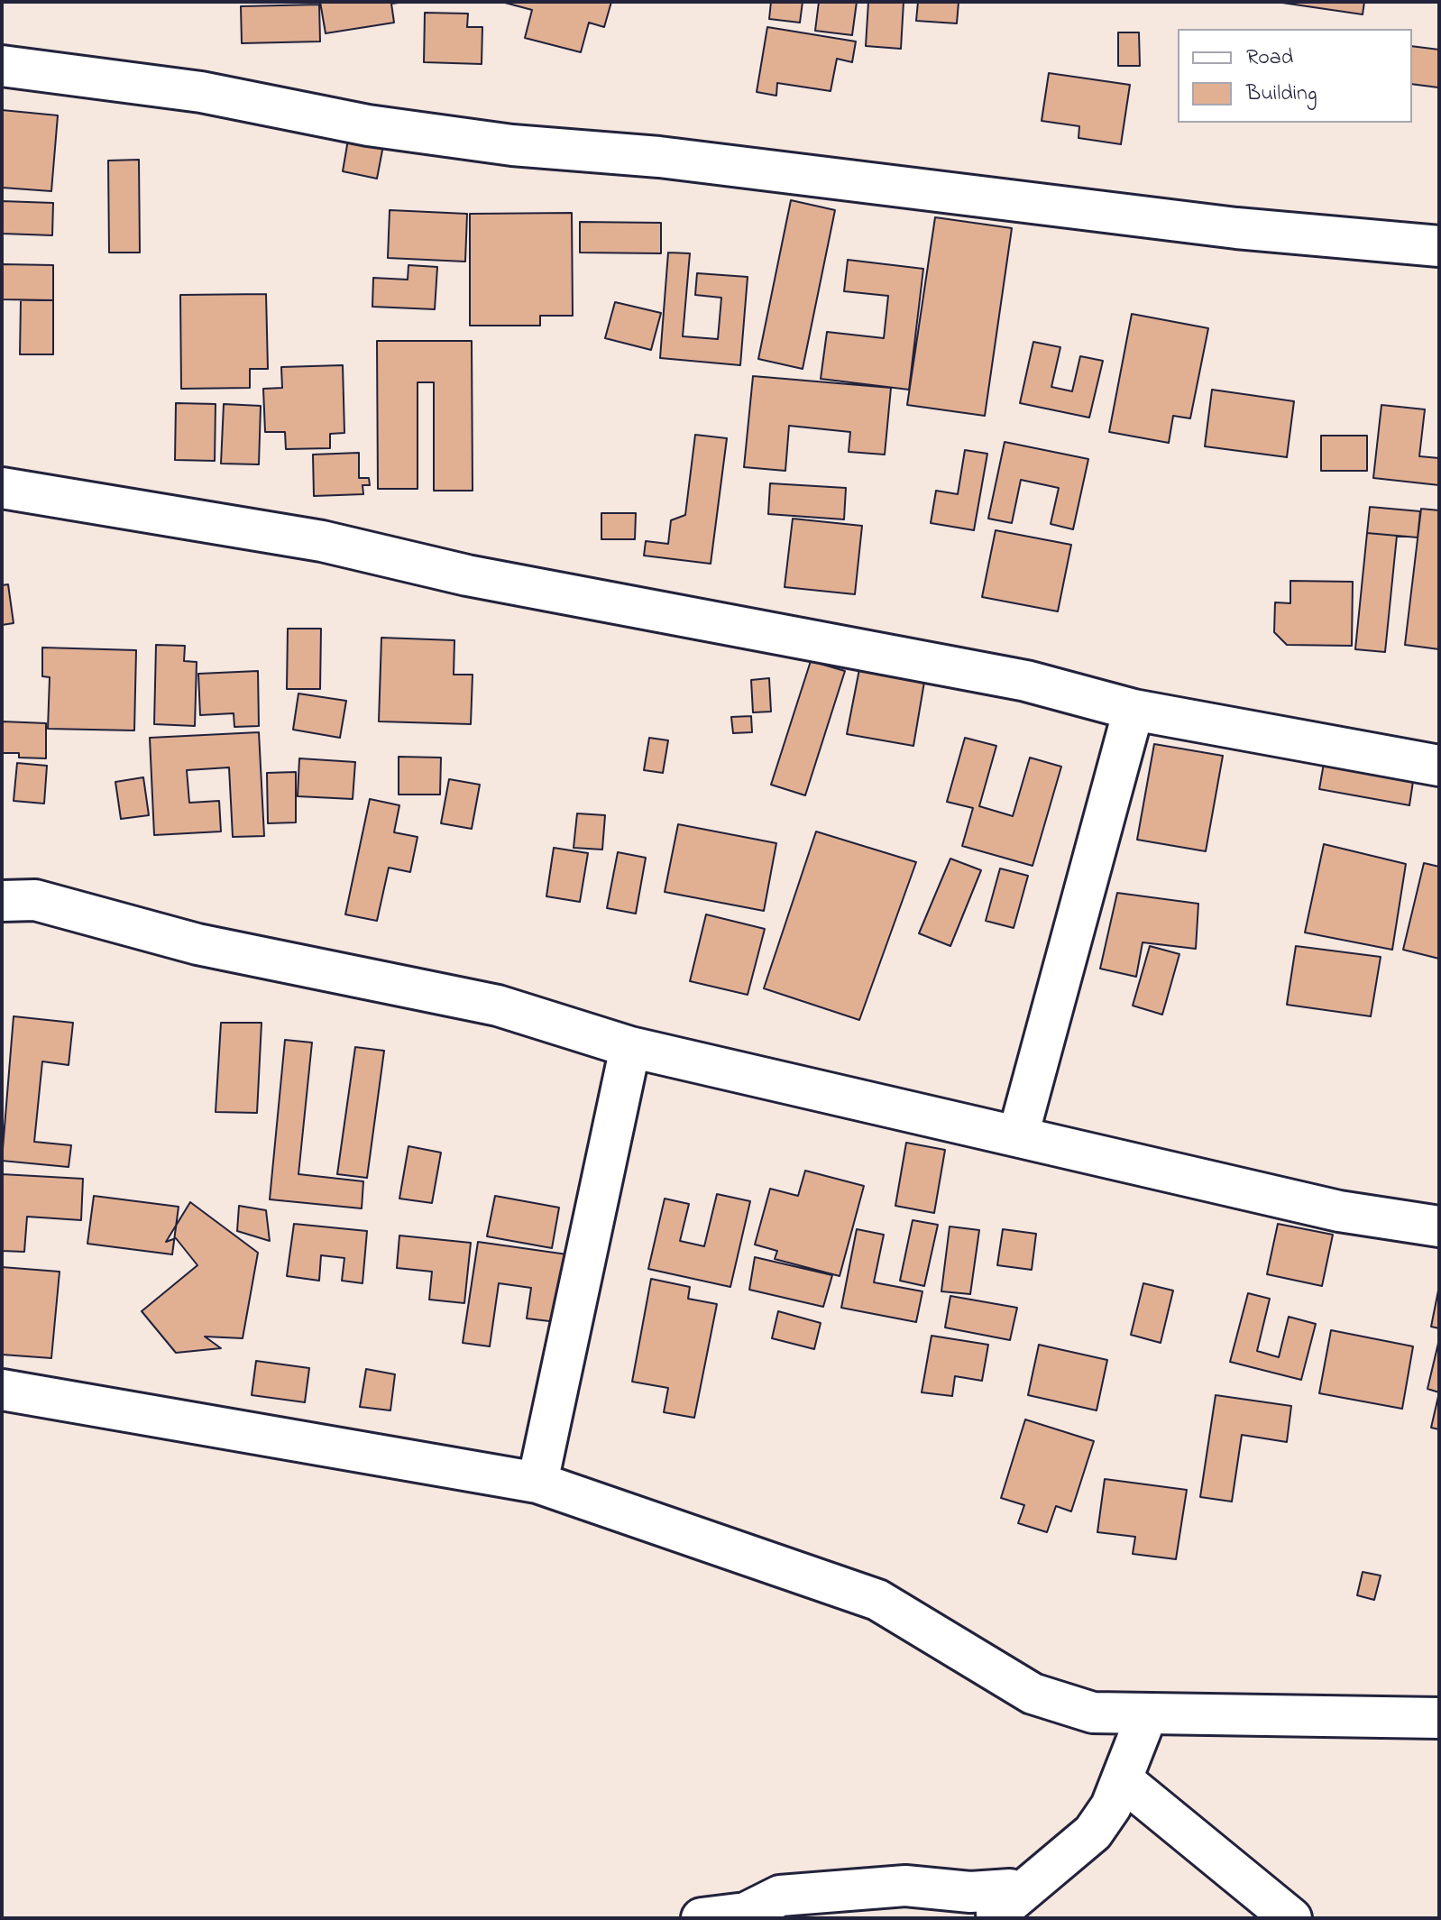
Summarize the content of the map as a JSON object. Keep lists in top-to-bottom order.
{
  "legend": ["Road", "Building"]
}
